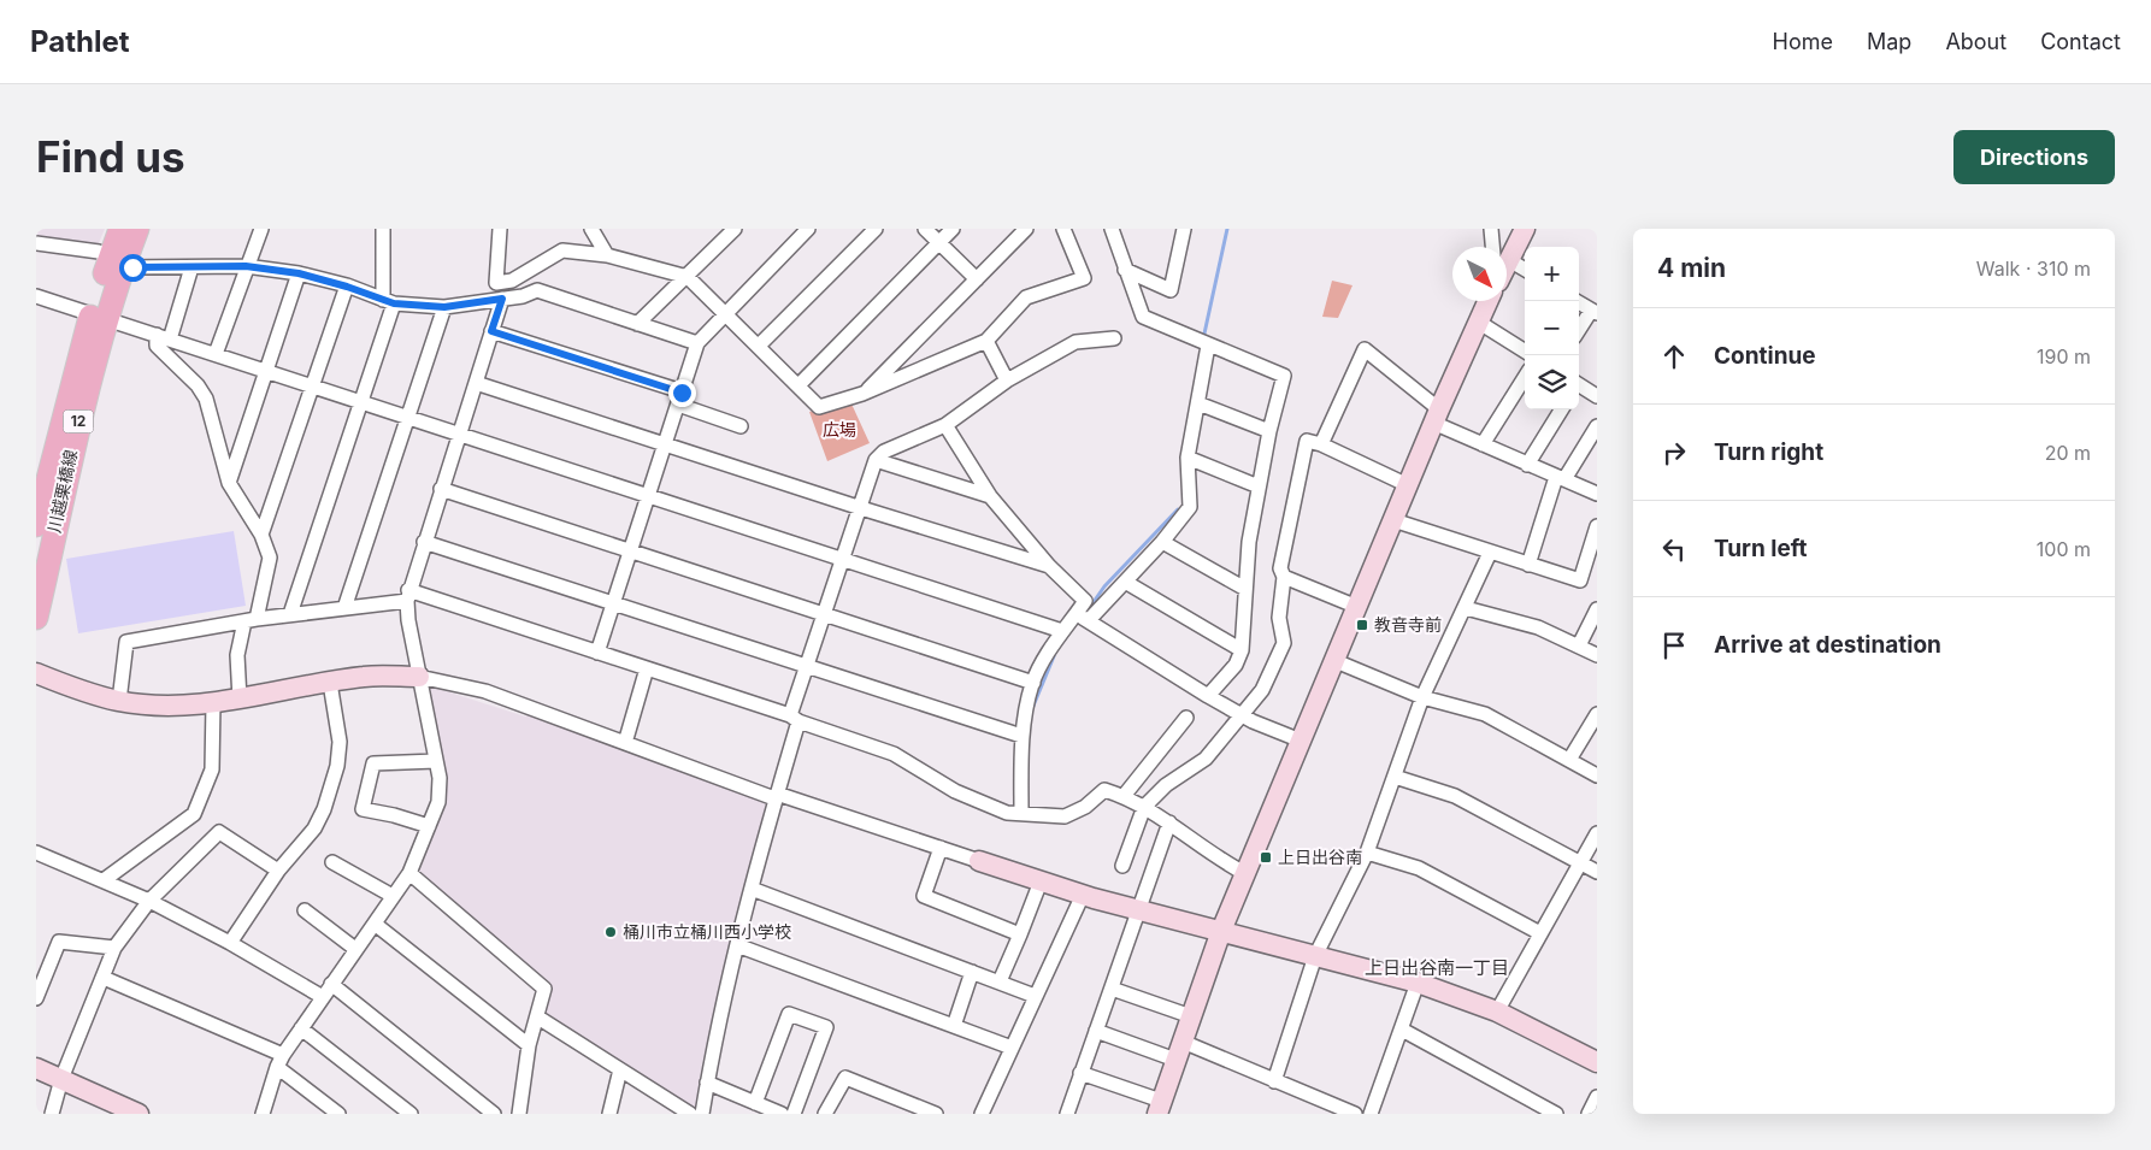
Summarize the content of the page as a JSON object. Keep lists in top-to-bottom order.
{
  "streets": {
    "main road": ["12", "川越栗橋線"]
  },
  "districts": ["上日出谷南一丁目"],
  "parks": ["広場"],
  "places": {
    "transit": ["教音寺前", "上日出谷南"],
    "other": ["桶川市立桶川西小学校"]
  },
  "north": "bottom right",
  "page": {
    "header": "Pathlet",
    "nav": [
      "Home",
      "Map",
      "About",
      "Contact"
    ],
    "buttons": "Directions",
    "title": "Find us",
    "heading": ["4 min", "Walk · 310 m"],
    "map_buttons": ["+", "−"],
    "list": [
      ["Continue", "190 m"],
      ["Turn right", "20 m"],
      ["Turn left", "100 m"],
      "Arrive at destination"
    ]
  }
}
